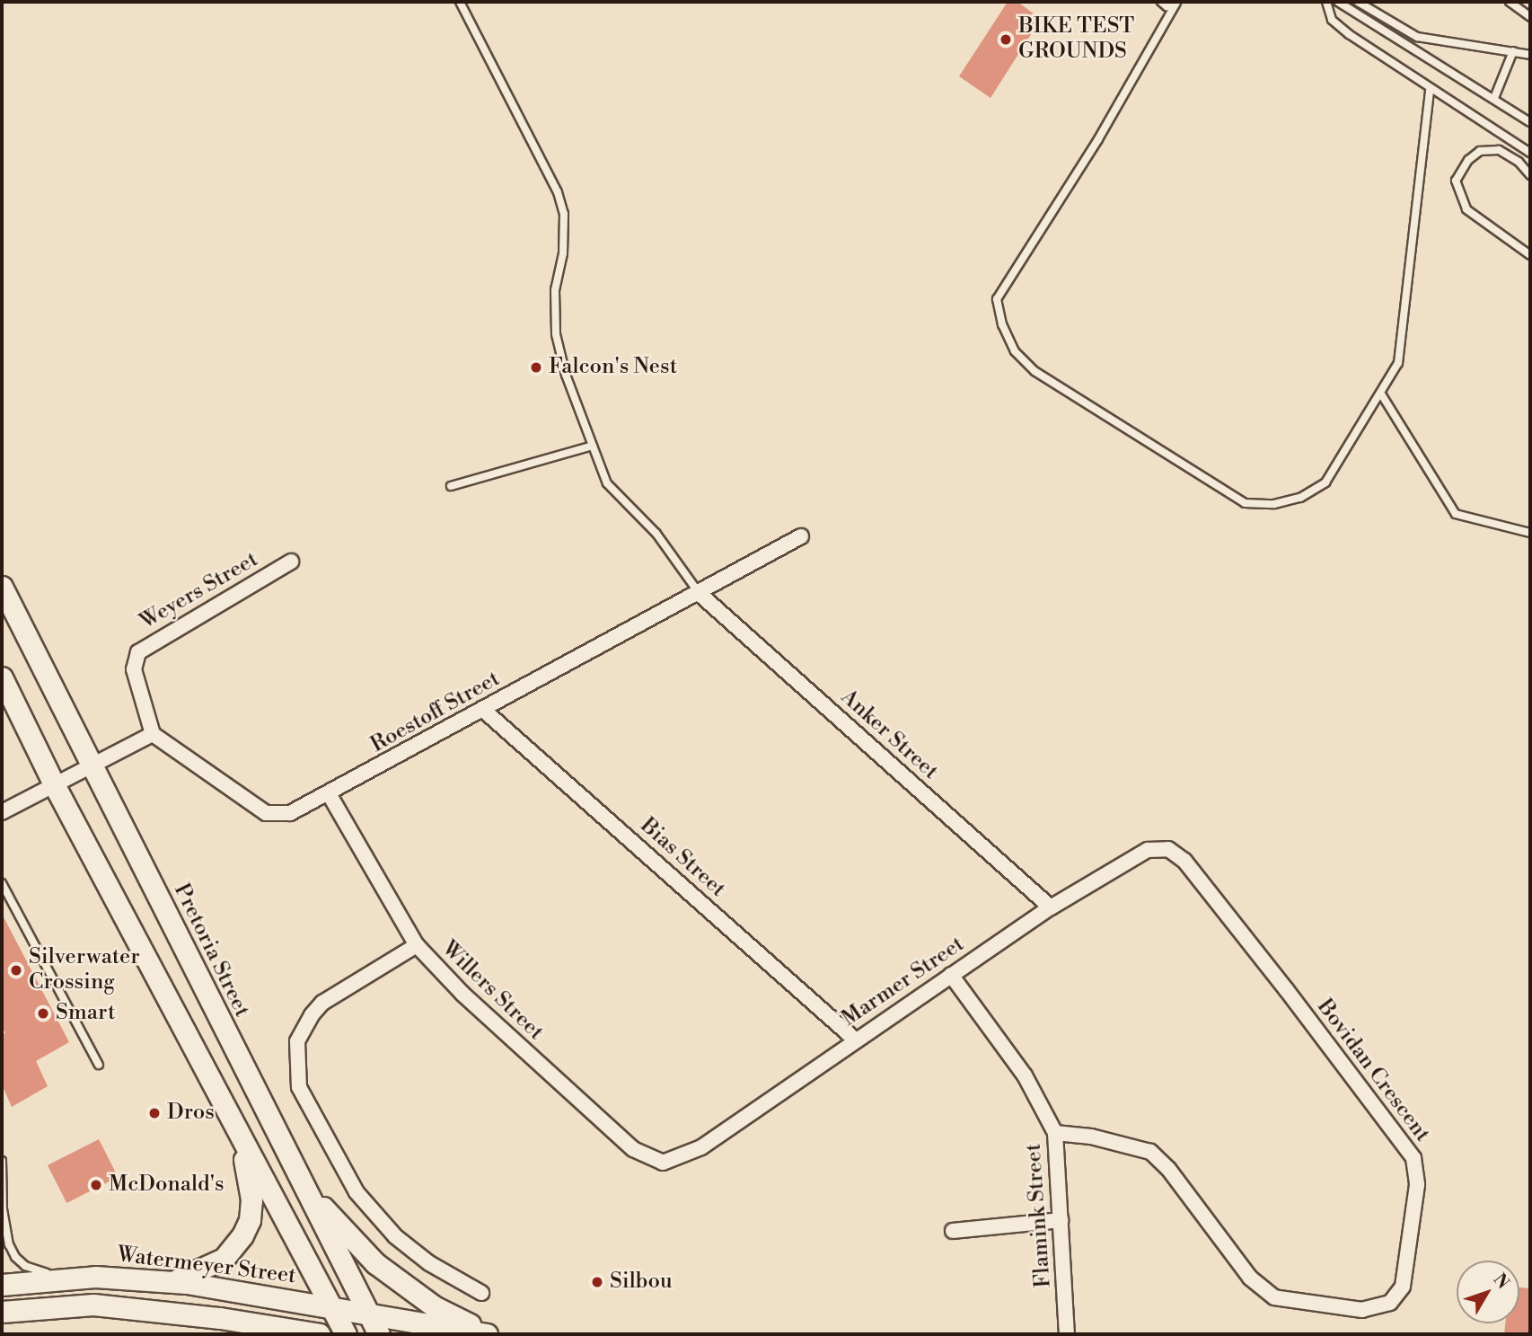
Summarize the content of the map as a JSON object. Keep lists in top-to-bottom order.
{
  "streets": {
    "main road": ["Pretoria Street", "Watermeyer Street"],
    "street": [
      "Weyers Street",
      "Roestoff Street",
      "Anker Street",
      "Bias Street",
      "Marmer Street",
      "Willers Street",
      "Bovidan Crescent",
      "Flamink Street"
    ]
  },
  "crossings": [
    ["Weyers Street", "Roestoff Street"],
    ["Roestoff Street", "Anker Street"],
    ["Roestoff Street", "Bias Street"],
    ["Roestoff Street", "Willers Street"],
    ["Anker Street", "Marmer Street"],
    ["Bias Street", "Marmer Street"],
    ["Pretoria Street", "Watermeyer Street"],
    ["Marmer Street", "Willers Street"],
    ["Marmer Street", "Bovidan Crescent"],
    ["Marmer Street", "Flamink Street"],
    ["Bovidan Crescent", "Flamink Street"]
  ],
  "places": [
    "BIKE TEST GROUNDS",
    "Falcon's Nest",
    "Silverwater Crossing",
    "Smart",
    "Dros",
    "McDonald's",
    "Silbou"
  ],
  "north": "top right"
}
